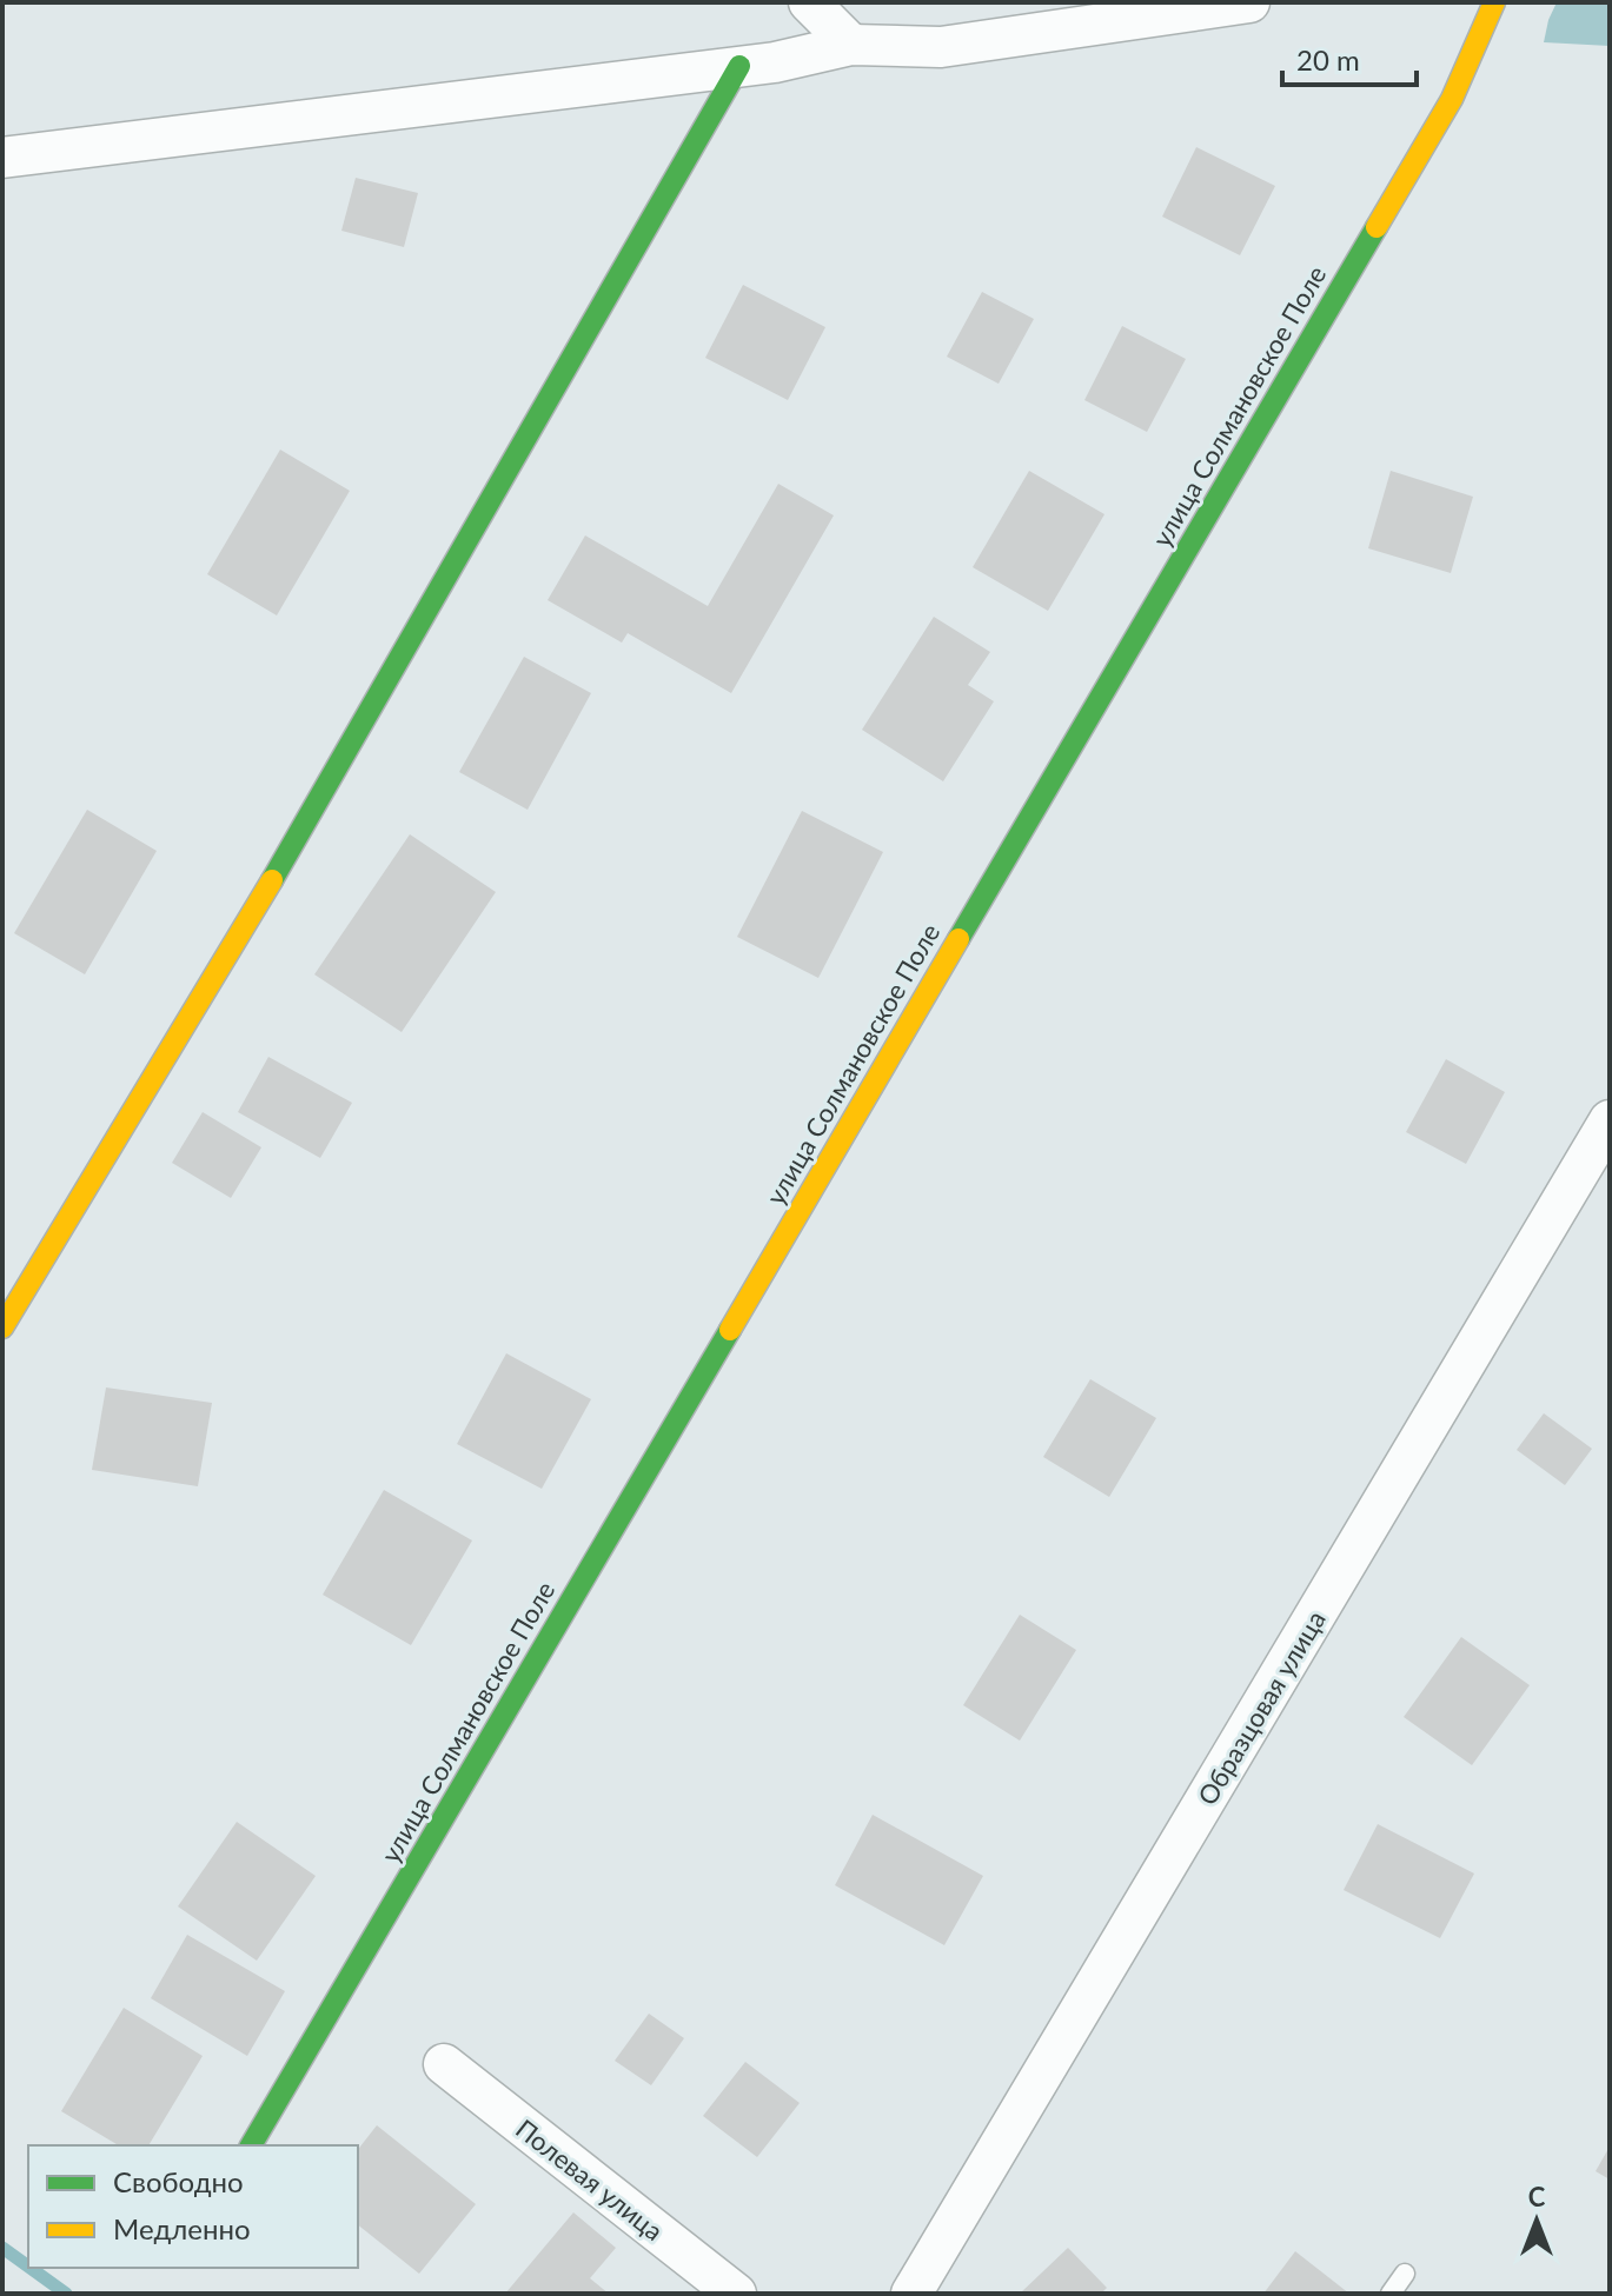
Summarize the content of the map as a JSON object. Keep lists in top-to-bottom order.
{
  "streets": {
    "street": ["улица Солмановское Поле", "Образцовая улица", "Полевая улица"]
  },
  "legend": ["Свободно", "Медленно"],
  "scale_bar": "20 m",
  "north": "top"
}
